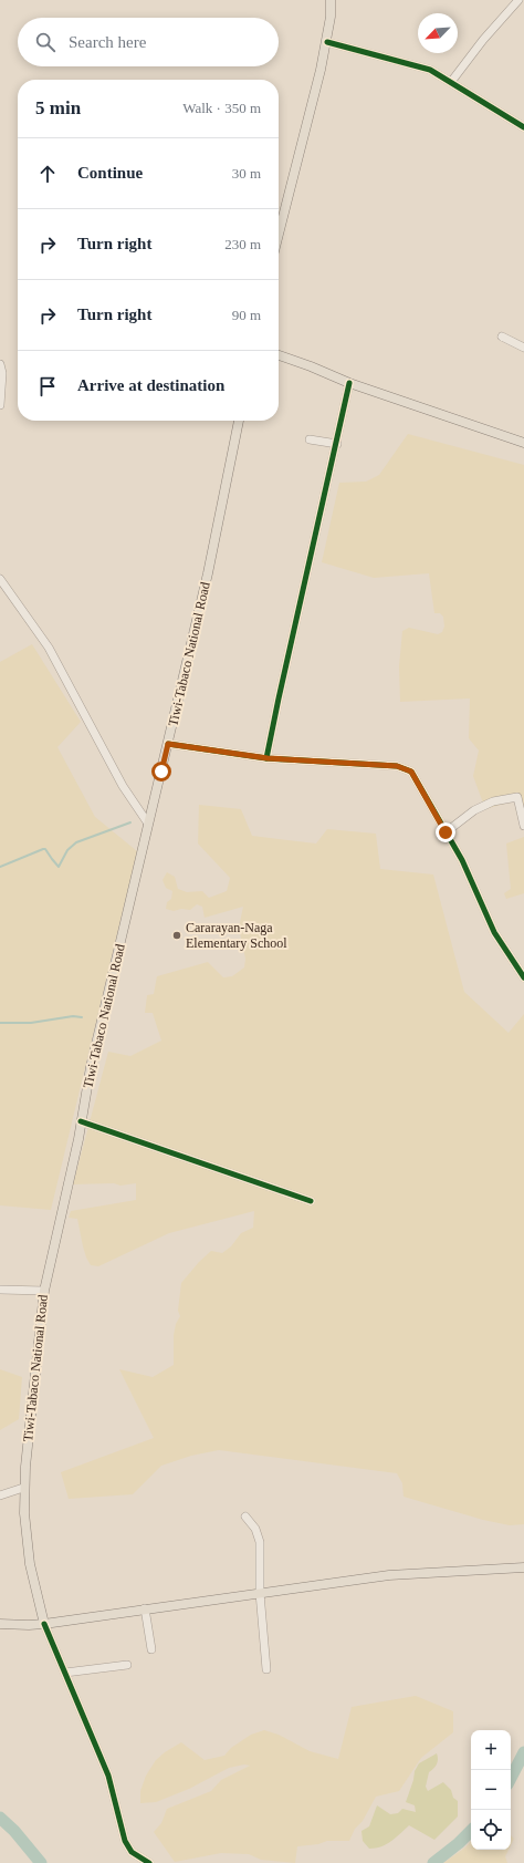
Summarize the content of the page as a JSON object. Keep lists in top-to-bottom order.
{
  "streets": {
    "main road": ["Tiwi-Tabaco National Road"]
  },
  "places": ["Cararayan-Naga Elementary School"],
  "north": "bottom left",
  "page": {
    "search": "Search here",
    "heading": ["5 min", "Walk · 350 m"],
    "list": [
      ["Continue", "30 m"],
      ["Turn right", "230 m"],
      ["Turn right", "90 m"],
      "Arrive at destination"
    ],
    "map_buttons": ["+", "−"]
  }
}
